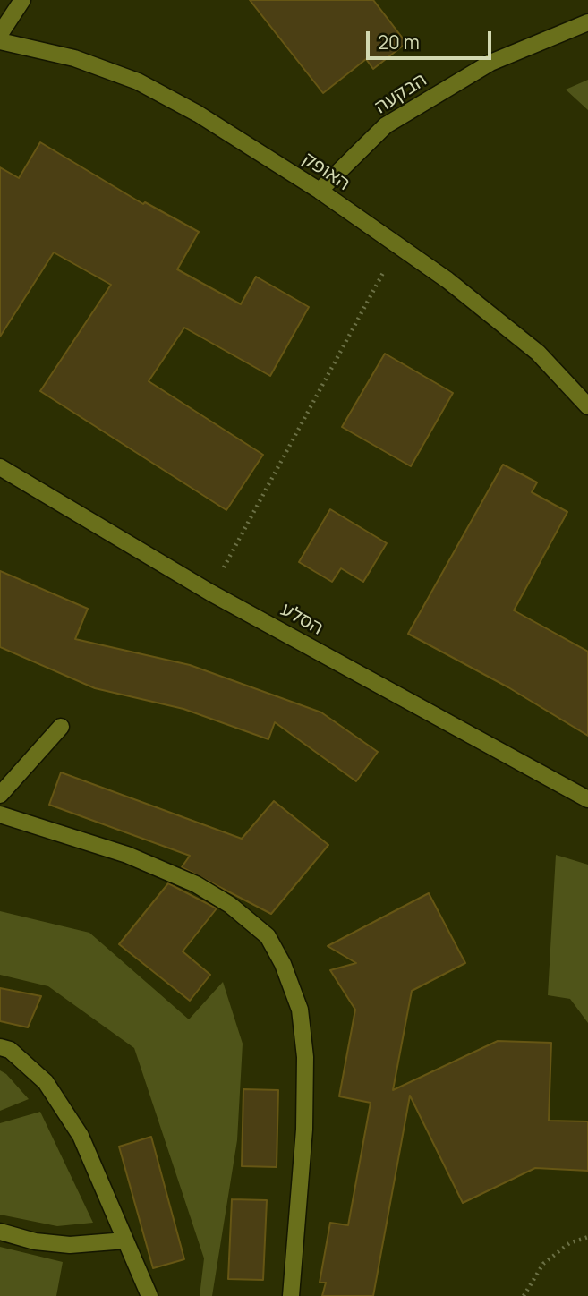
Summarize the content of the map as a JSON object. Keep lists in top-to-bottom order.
{
  "streets": {
    "street": ["הבקעה", "האופק", "הסלע"]
  },
  "crossings": [
    ["הבקעה", "האופק"]
  ],
  "scale_bar": "20 m"
}
